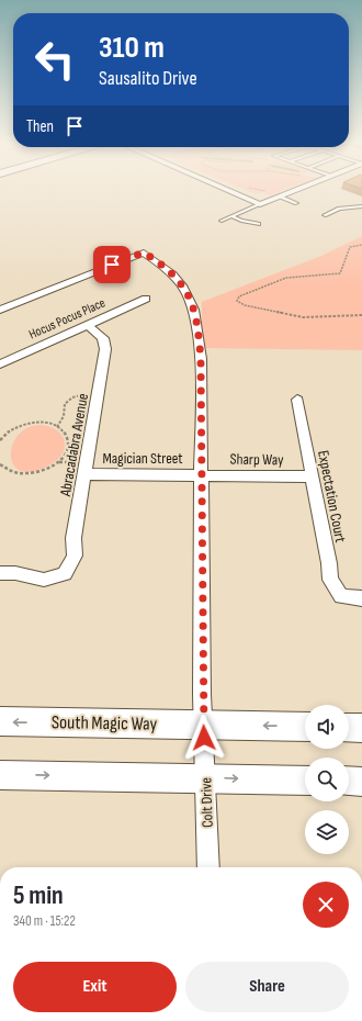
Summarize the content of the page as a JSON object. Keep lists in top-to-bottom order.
{
  "streets": {
    "street": [
      "Hocus Pocus Place",
      "Abracadabra Avenue",
      "Magician Street",
      "Sharp Way",
      "Expectation Court",
      "South Magic Way",
      "Colt Drive"
    ]
  },
  "crossings": [
    ["Hocus Pocus Place", "Abracadabra Avenue"],
    ["Abracadabra Avenue", "Magician Street"],
    ["Magician Street", "Sharp Way"],
    ["Magician Street", "Colt Drive"],
    ["Sharp Way", "Expectation Court"],
    ["Sharp Way", "Colt Drive"],
    ["South Magic Way", "Colt Drive"]
  ],
  "page": {
    "turn": ["310 m", "Sausalito Drive"],
    "then": "Then",
    "heading": ["5 min", "340 m · 15:22"],
    "buttons": ["Exit", "Share"]
  }
}
